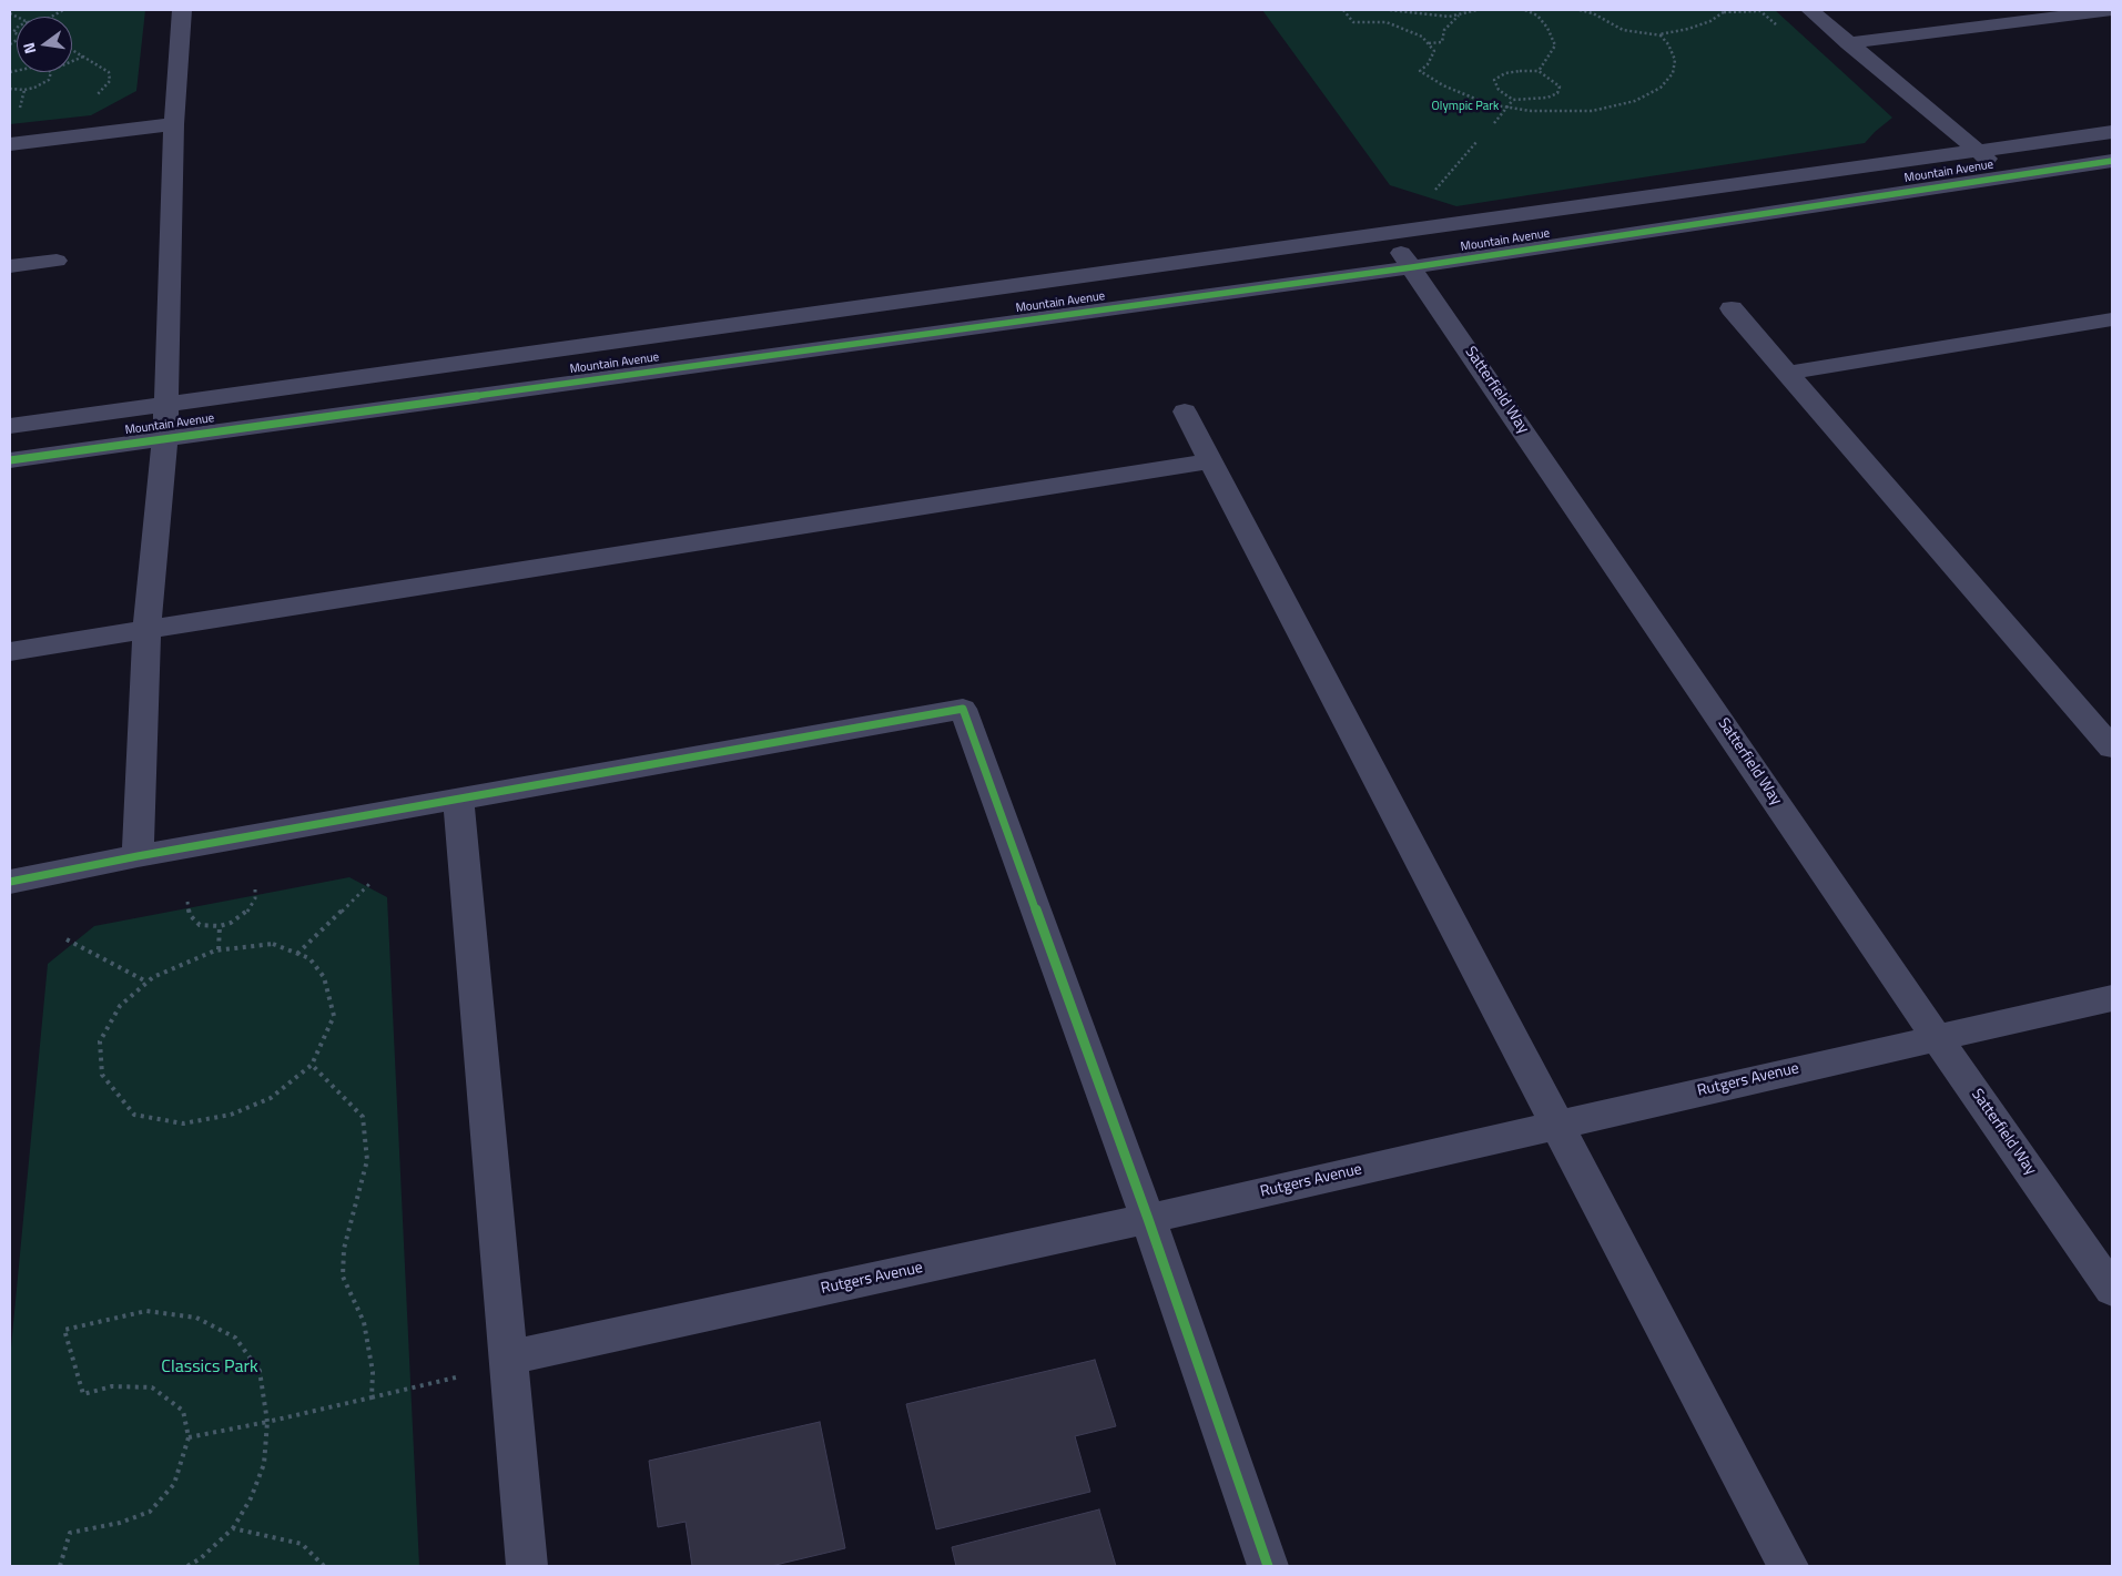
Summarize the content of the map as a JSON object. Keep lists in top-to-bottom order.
{
  "streets": {
    "street": ["Mountain Avenue", "Satterfield Way", "Rutgers Avenue"]
  },
  "crossings": [
    ["Mountain Avenue", "Satterfield Way"],
    ["Satterfield Way", "Rutgers Avenue"]
  ],
  "parks": ["Olympic Park", "Classics Park"],
  "north": "left"
}
